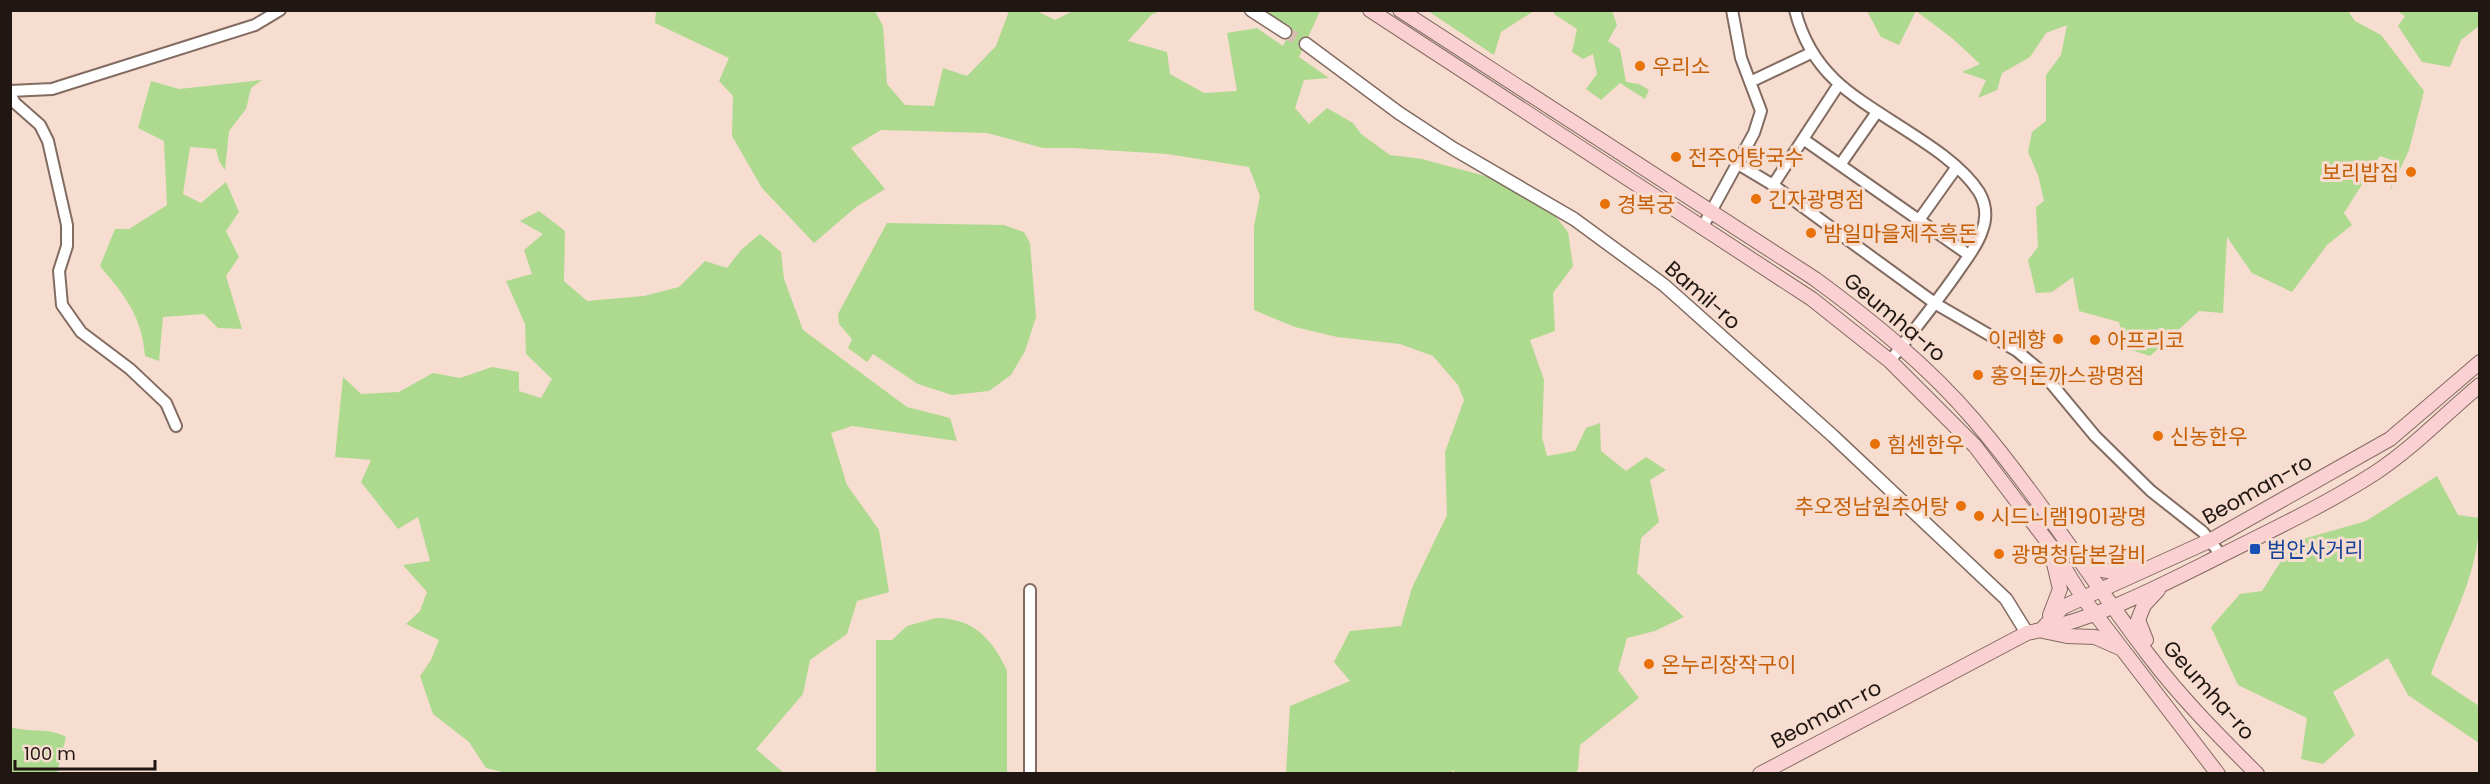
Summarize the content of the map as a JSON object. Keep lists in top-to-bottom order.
{
  "streets": {
    "main road": ["Geumha-ro", "Beoman-ro"],
    "street": ["Bamil-ro"]
  },
  "crossings": [
    ["Bamil-ro", "Beoman-ro"],
    ["Geumha-ro", "Beoman-ro"]
  ],
  "places": {
    "other": [
      "우리소",
      "전주어탕국수",
      "보리밥집",
      "긴자광명점",
      "경복궁",
      "밤일마을제주흑돈",
      "이레향",
      "아프리코",
      "홍익돈까스광명점",
      "신농한우",
      "힘센한우",
      "추오정남원추어탕",
      "시드니램1901광명",
      "광명청담본갈비",
      "온누리장작구이"
    ],
    "transit": ["범안사거리"]
  },
  "scale_bar": "100 m"
}
